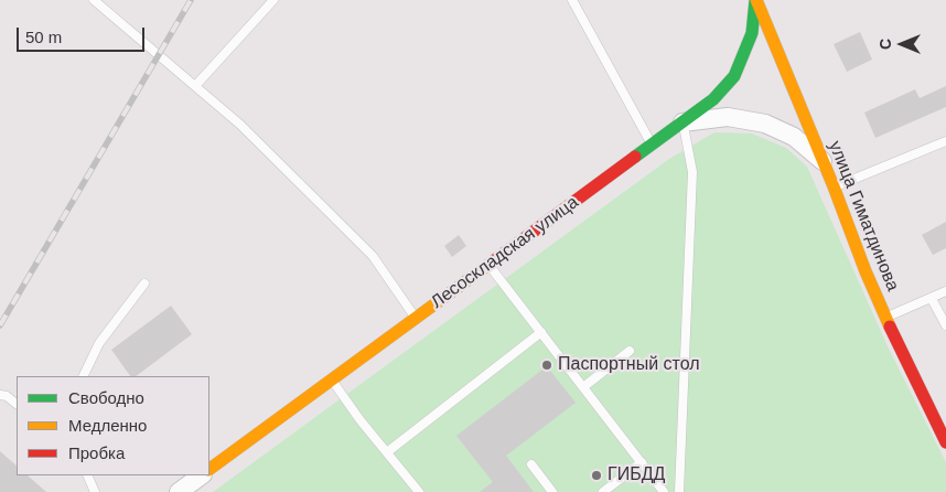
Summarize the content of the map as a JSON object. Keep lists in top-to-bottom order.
{
  "streets": {
    "street": ["улица Гиматдинова", "Лесоскладская улица"]
  },
  "crossings": [
    ["улица Гиматдинова", "Лесоскладская улица"]
  ],
  "places": ["Паспортный стол", "ГИБДД"],
  "legend": ["Свободно", "Медленно", "Пробка"],
  "scale_bar": "50 m",
  "north": "left"
}
